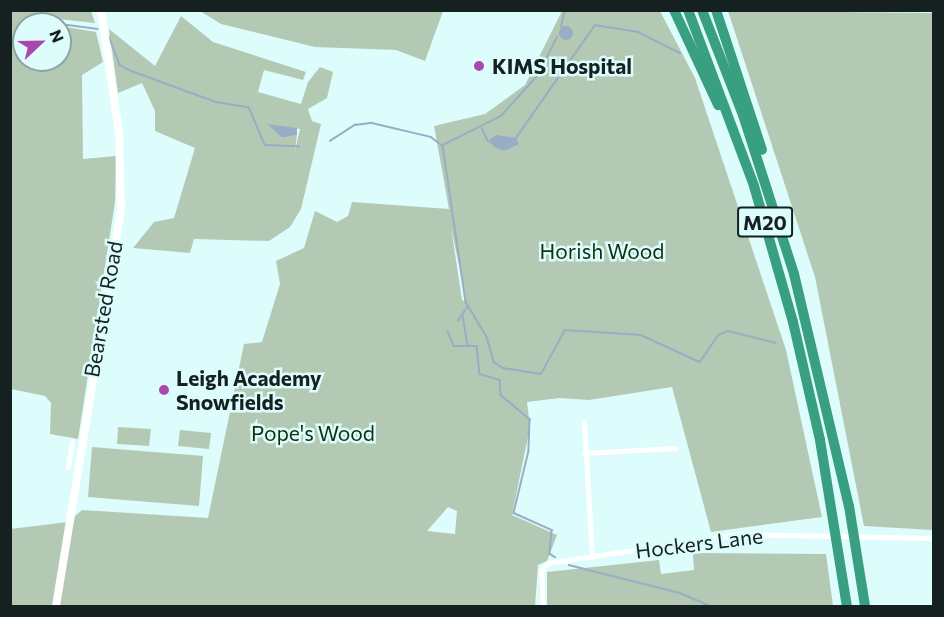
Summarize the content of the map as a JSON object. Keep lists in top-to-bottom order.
{
  "streets": {
    "highway": ["M20"],
    "street": ["Bearsted Road", "Hockers Lane"]
  },
  "parks": ["Horish Wood", "Pope's Wood"],
  "places": ["KIMS Hospital", "Leigh Academy Snowfields"],
  "north": "right"
}
